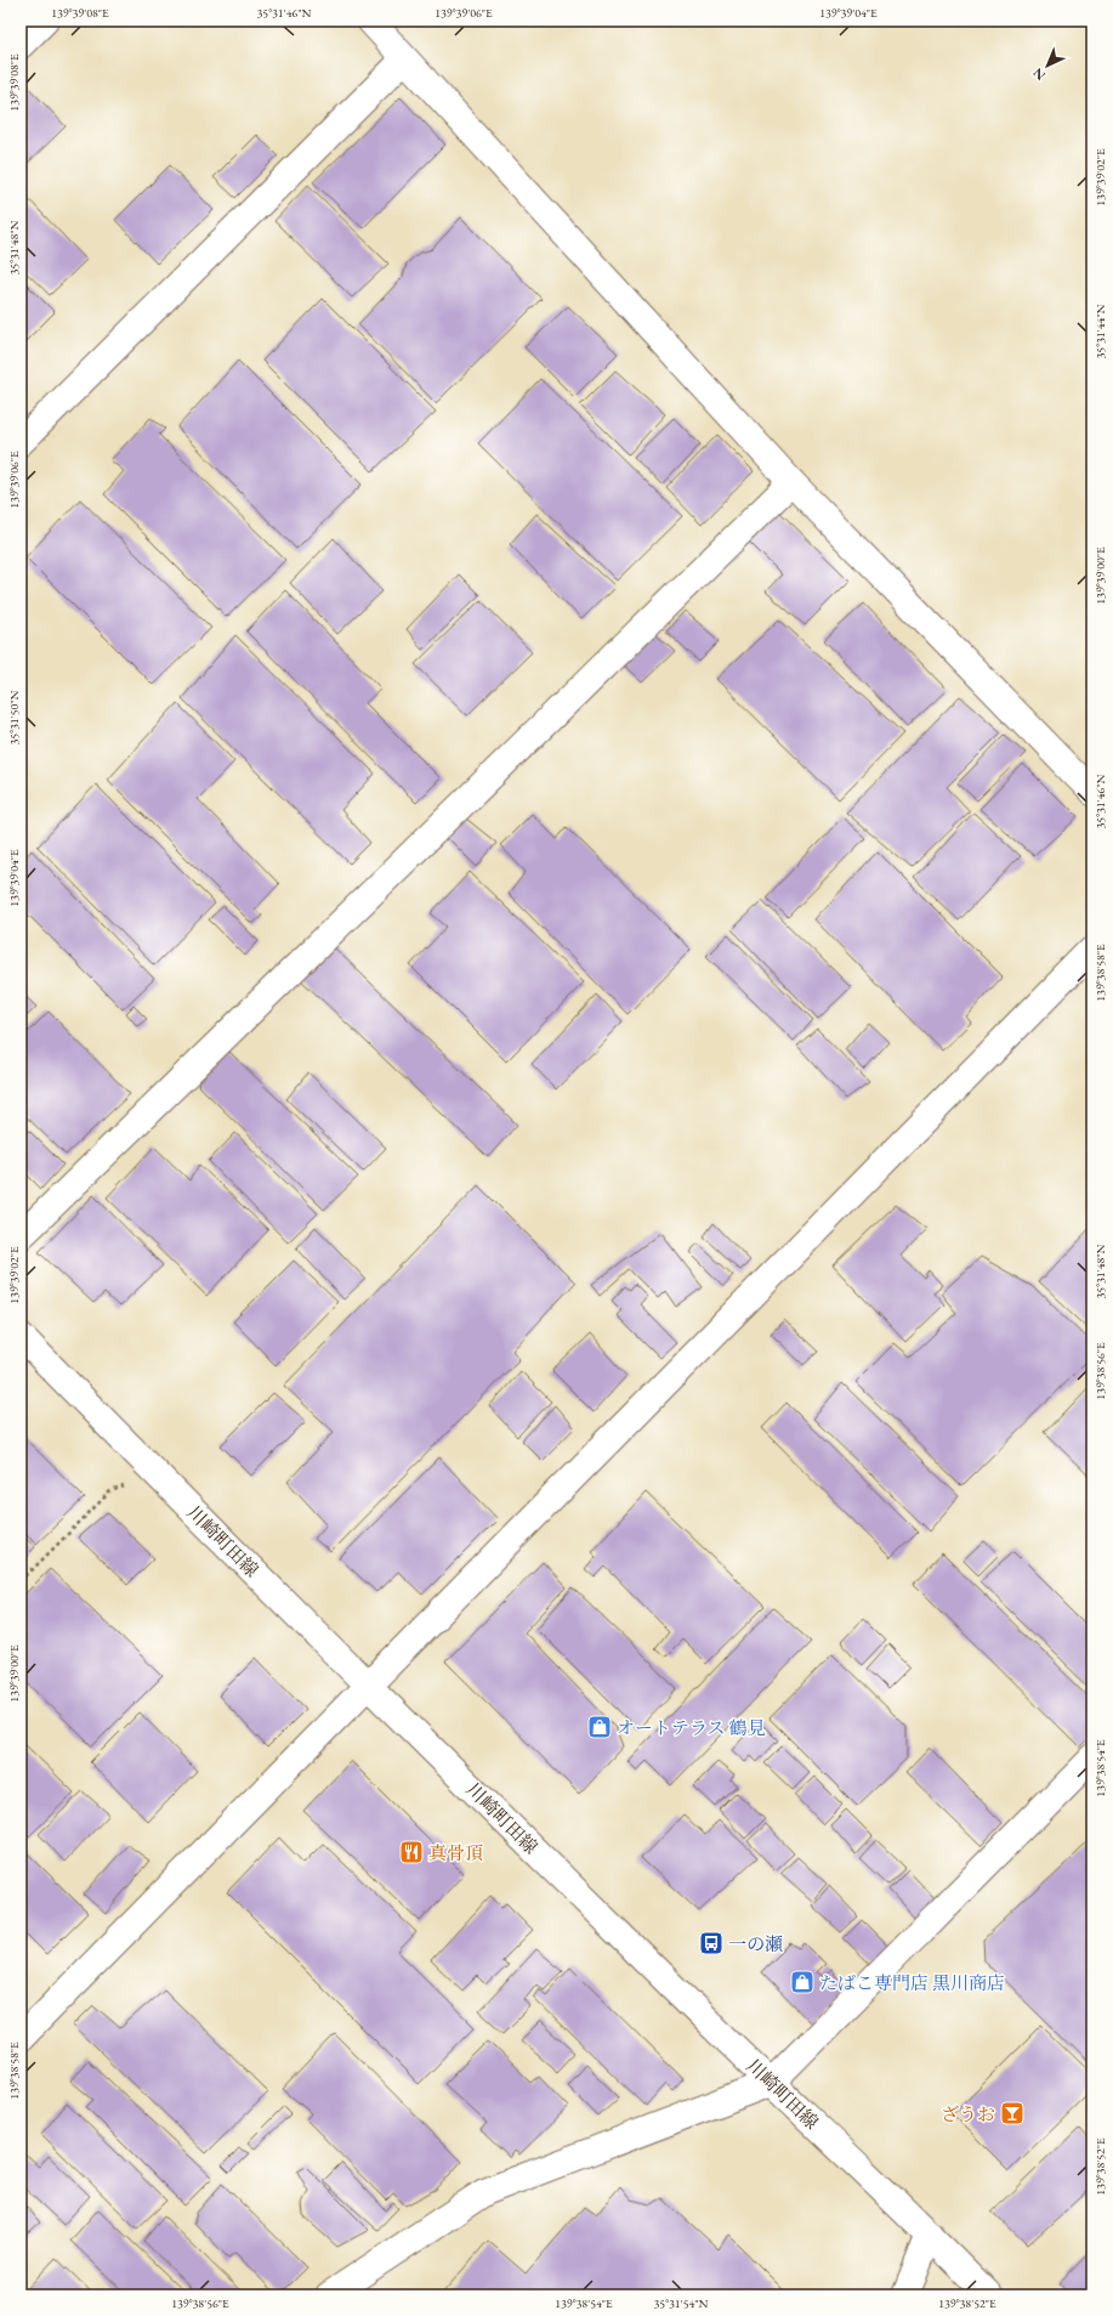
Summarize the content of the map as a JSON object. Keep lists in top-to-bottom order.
{
  "streets": {
    "street": ["川崎町田線"]
  },
  "places": {
    "shop": ["オートテラス 鶴見", "たばこ専門店 黒川商店"],
    "restaurant": ["真骨頂"],
    "bus stop": ["一の瀬"],
    "bar": ["ざうお"]
  },
  "north": "bottom left",
  "coordinates": [
    "139°39'08\"E",
    "35°31'46\"N",
    "139°39'06\"E",
    "139°39'04\"E",
    "139°39'02\"E",
    "35°31'48\"N",
    "35°31'44\"N",
    "139°39'00\"E",
    "35°31'50\"N",
    "139°38'58\"E",
    "139°38'56\"E",
    "139°38'54\"E",
    "139°38'52\"E",
    "35°31'54\"N"
  ]
}
